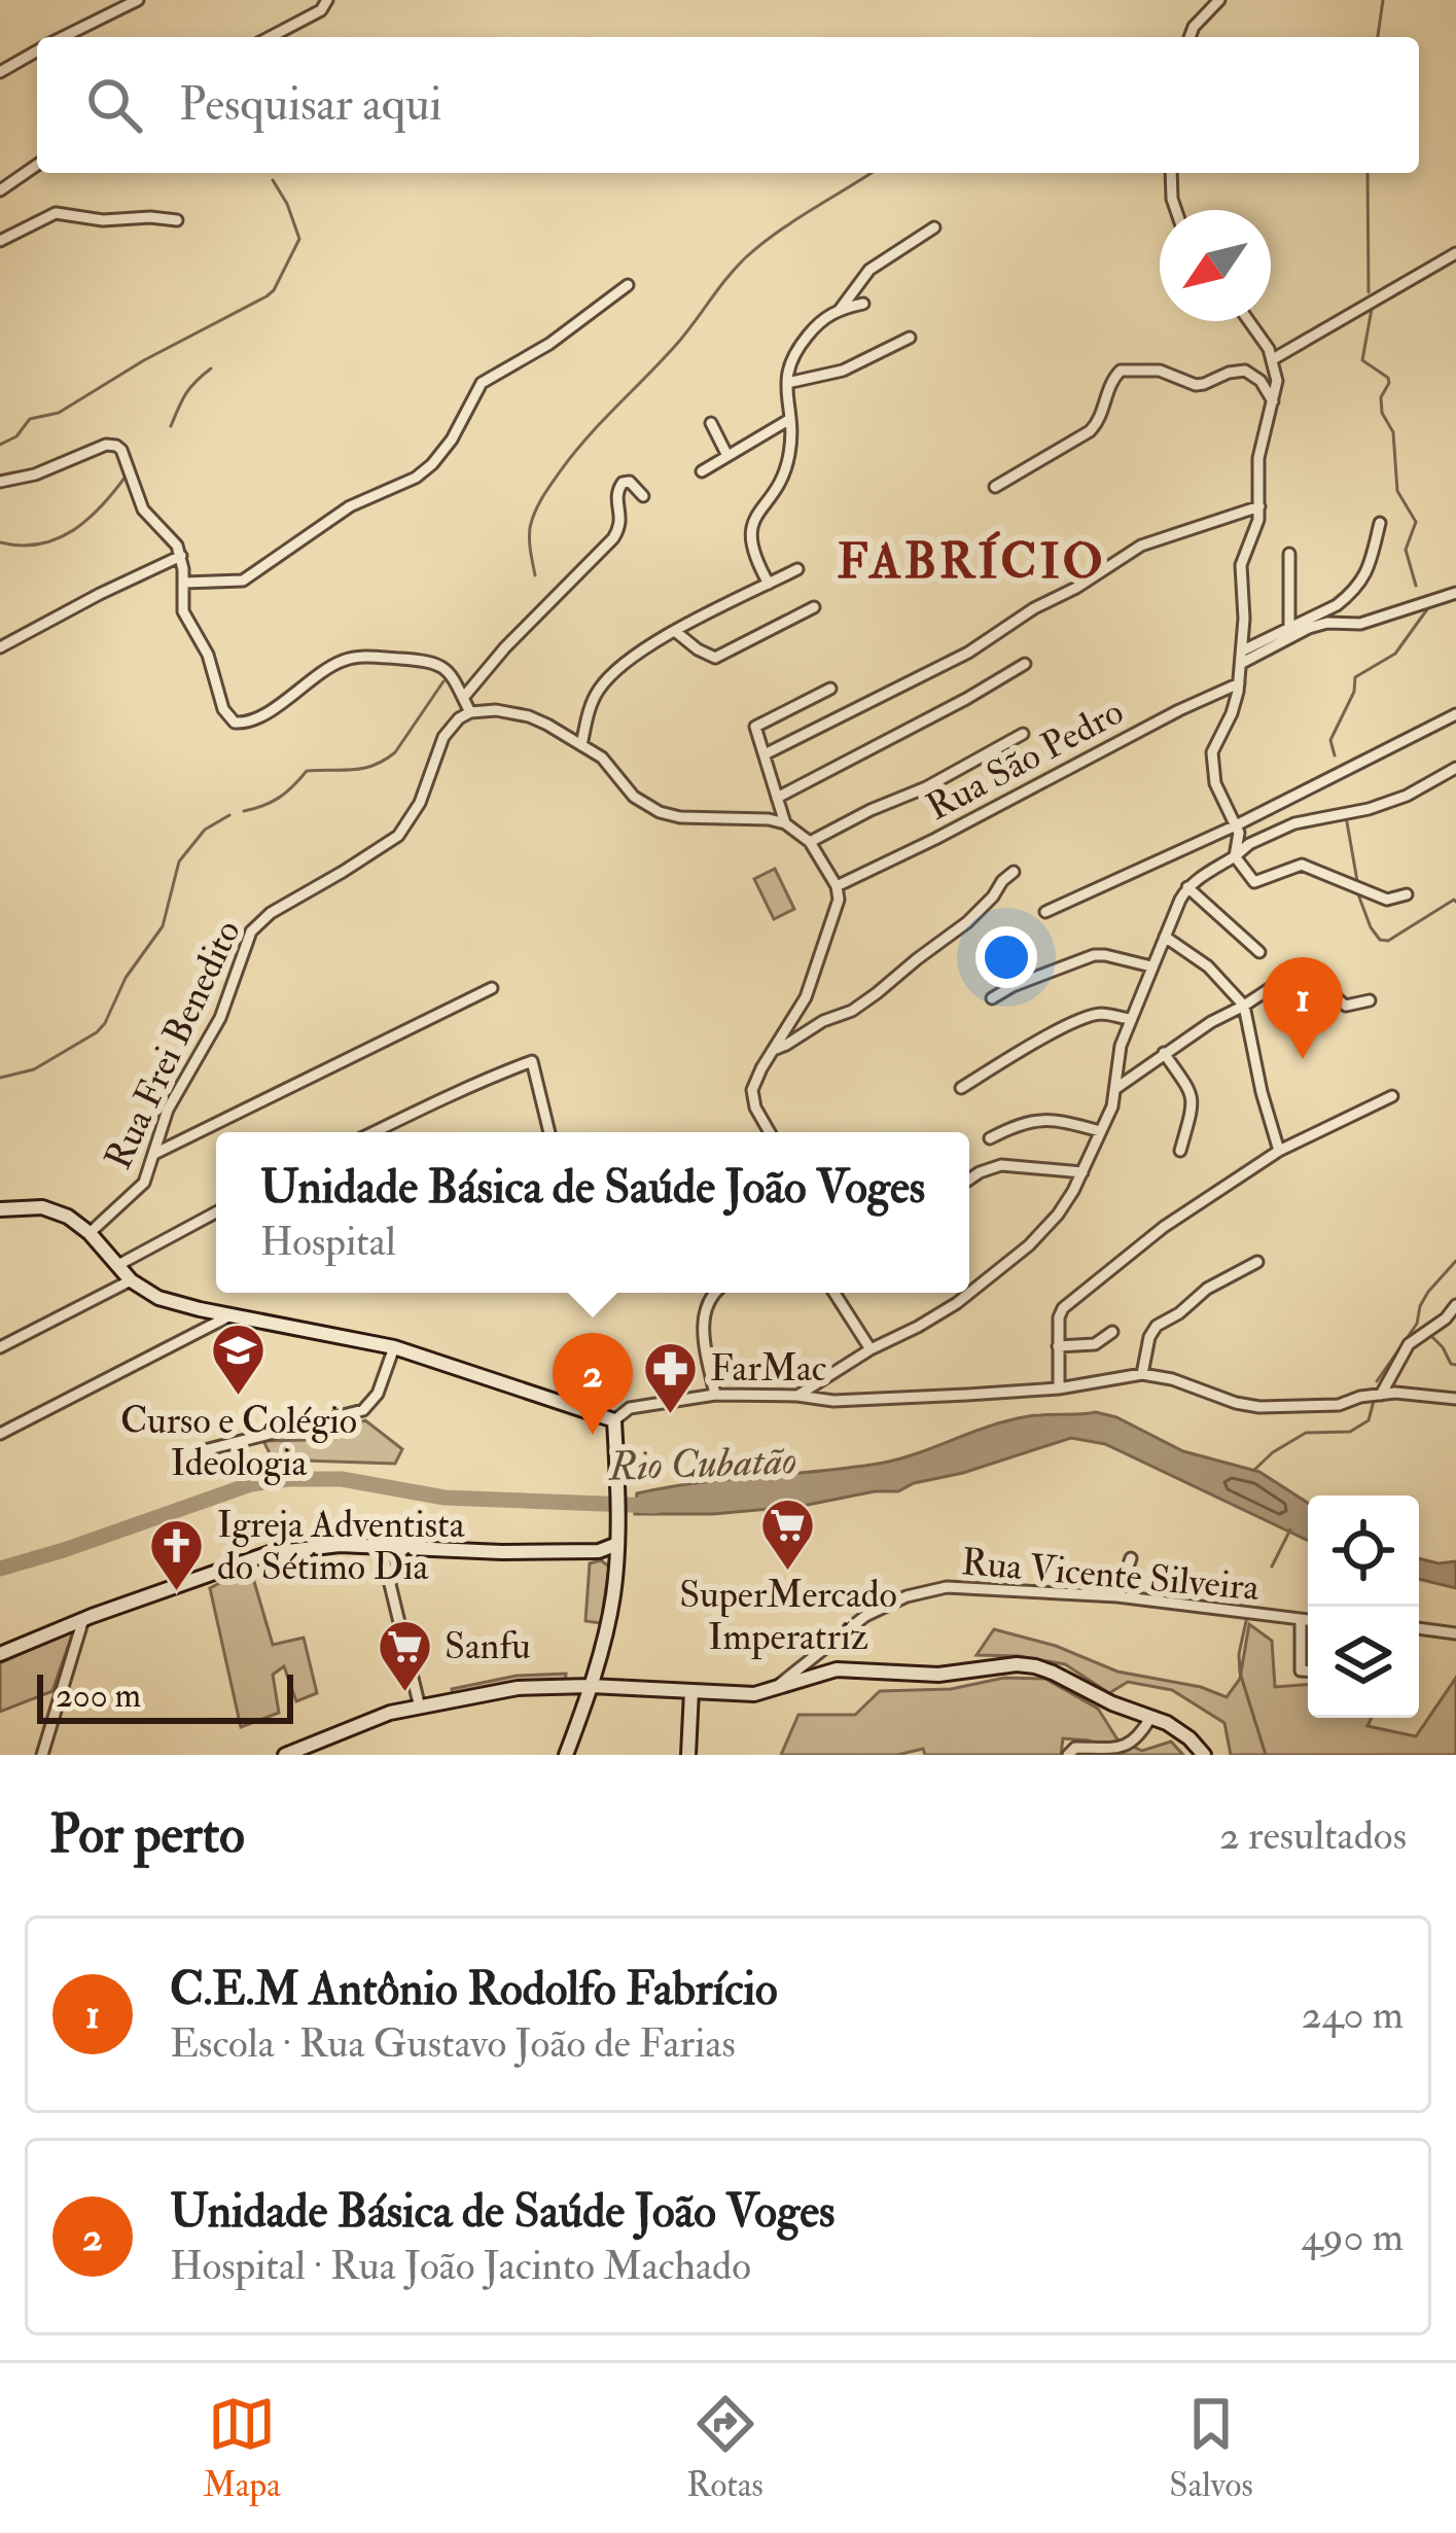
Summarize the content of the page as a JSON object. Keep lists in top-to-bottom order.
{
  "streets": {
    "street": ["Rua São Pedro", "Rua Frei Benedito", "Rua Vicente Silveira"]
  },
  "districts": ["FABRÍCIO"],
  "water": ["Rio Cubatão"],
  "places": {
    "school or university": ["Curso e Colégio Ideologia"],
    "pharmacy": ["FarMac"],
    "supermarket": ["SuperMercado Imperatriz", "Sanfu"],
    "church": ["Igreja Adventista do Sétimo Dia"]
  },
  "scale_bar": "200 m",
  "north": "bottom left",
  "page": {
    "search": "Pesquisar aqui",
    "pins": ["1", "2"],
    "popup": ["Unidade Básica de Saúde João Voges", "Hospital"],
    "scale": "200 m",
    "heading": ["Por perto", "2 resultados"],
    "list": [
      {
        "mark": "1",
        "name": "C.E.M Antônio Rodolfo Fabrício",
        "note": "Escola · Rua Gustavo João de Farias",
        "value": "240 m"
      },
      {
        "mark": "2",
        "name": "Unidade Básica de Saúde João Voges",
        "note": "Hospital · Rua João Jacinto Machado",
        "value": "490 m"
      }
    ],
    "nav": ["Mapa", "Rotas", "Salvos"]
  }
}
